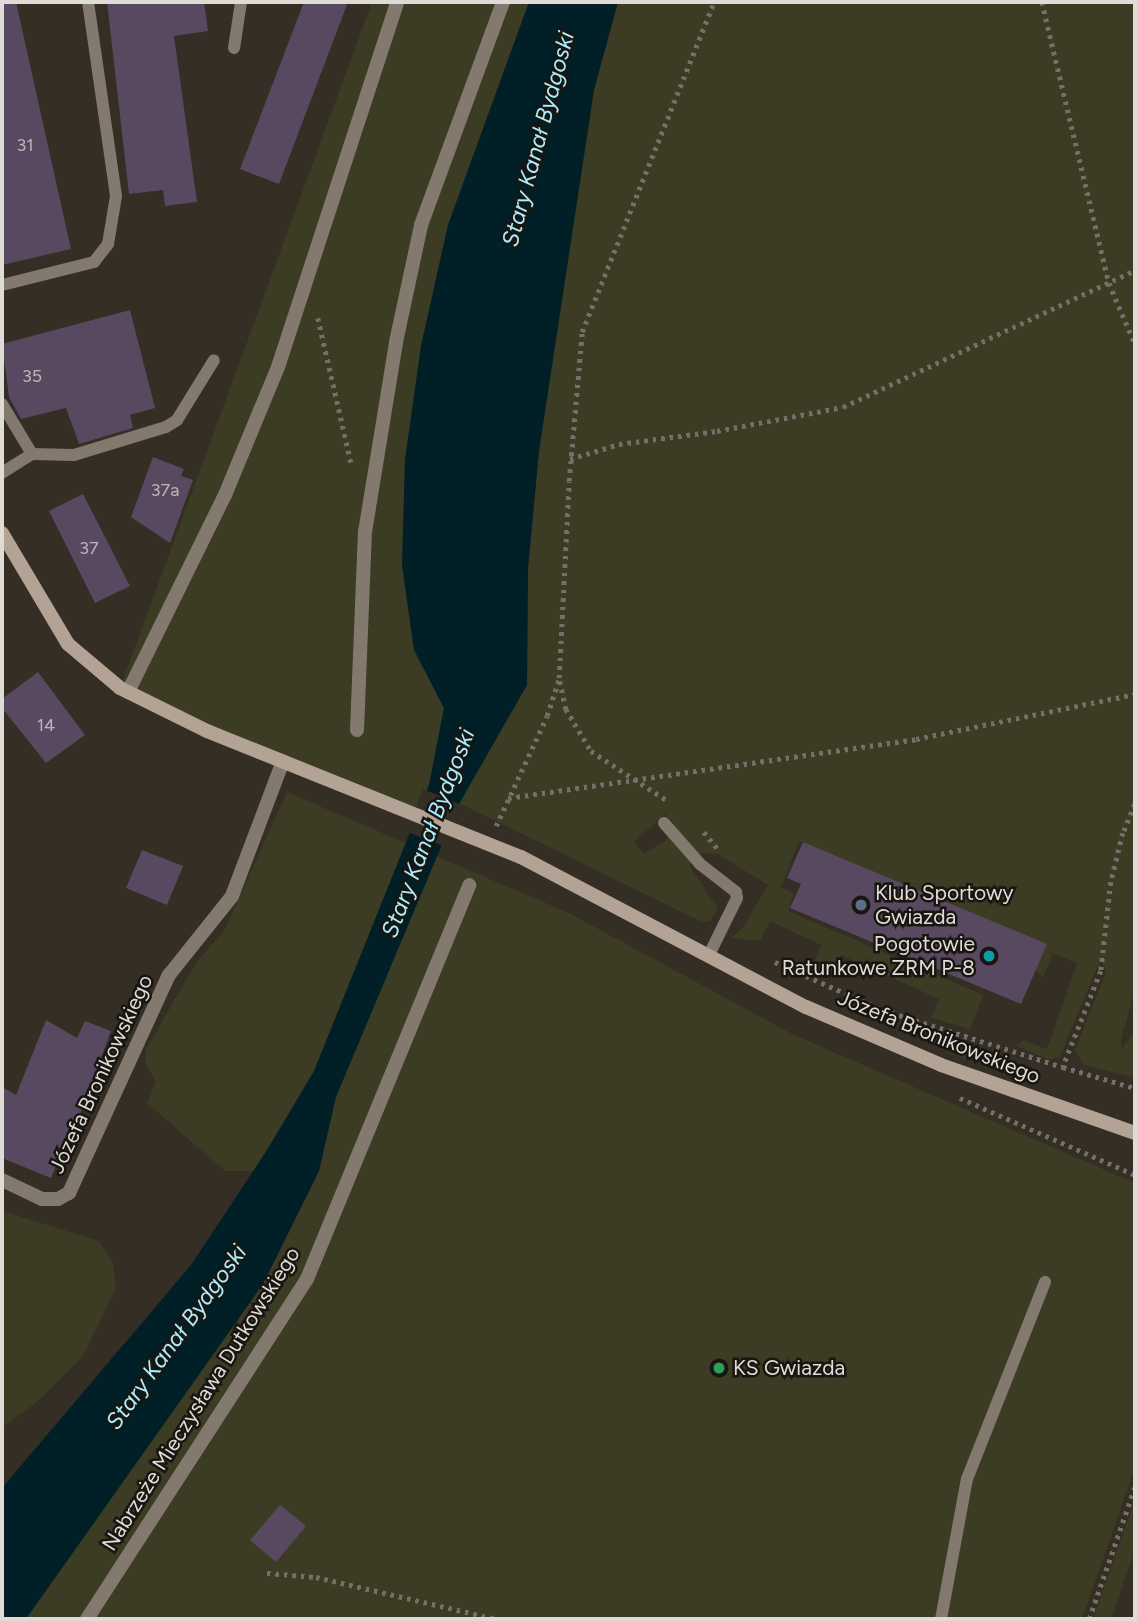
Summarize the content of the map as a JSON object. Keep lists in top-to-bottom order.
{
  "streets": {
    "street": ["Józefa Bronikowskiego", "Nabrzeże Mieczysława Dutkowskiego"]
  },
  "water": ["Stary Kanał Bydgoski"],
  "places": ["Klub Sportowy Gwiazda", "Pogotowie Ratunkowe ZRM P-8", "KS Gwiazda"],
  "house_numbers": [
    "31",
    "35",
    "37a",
    "37",
    "14"
  ]
}
